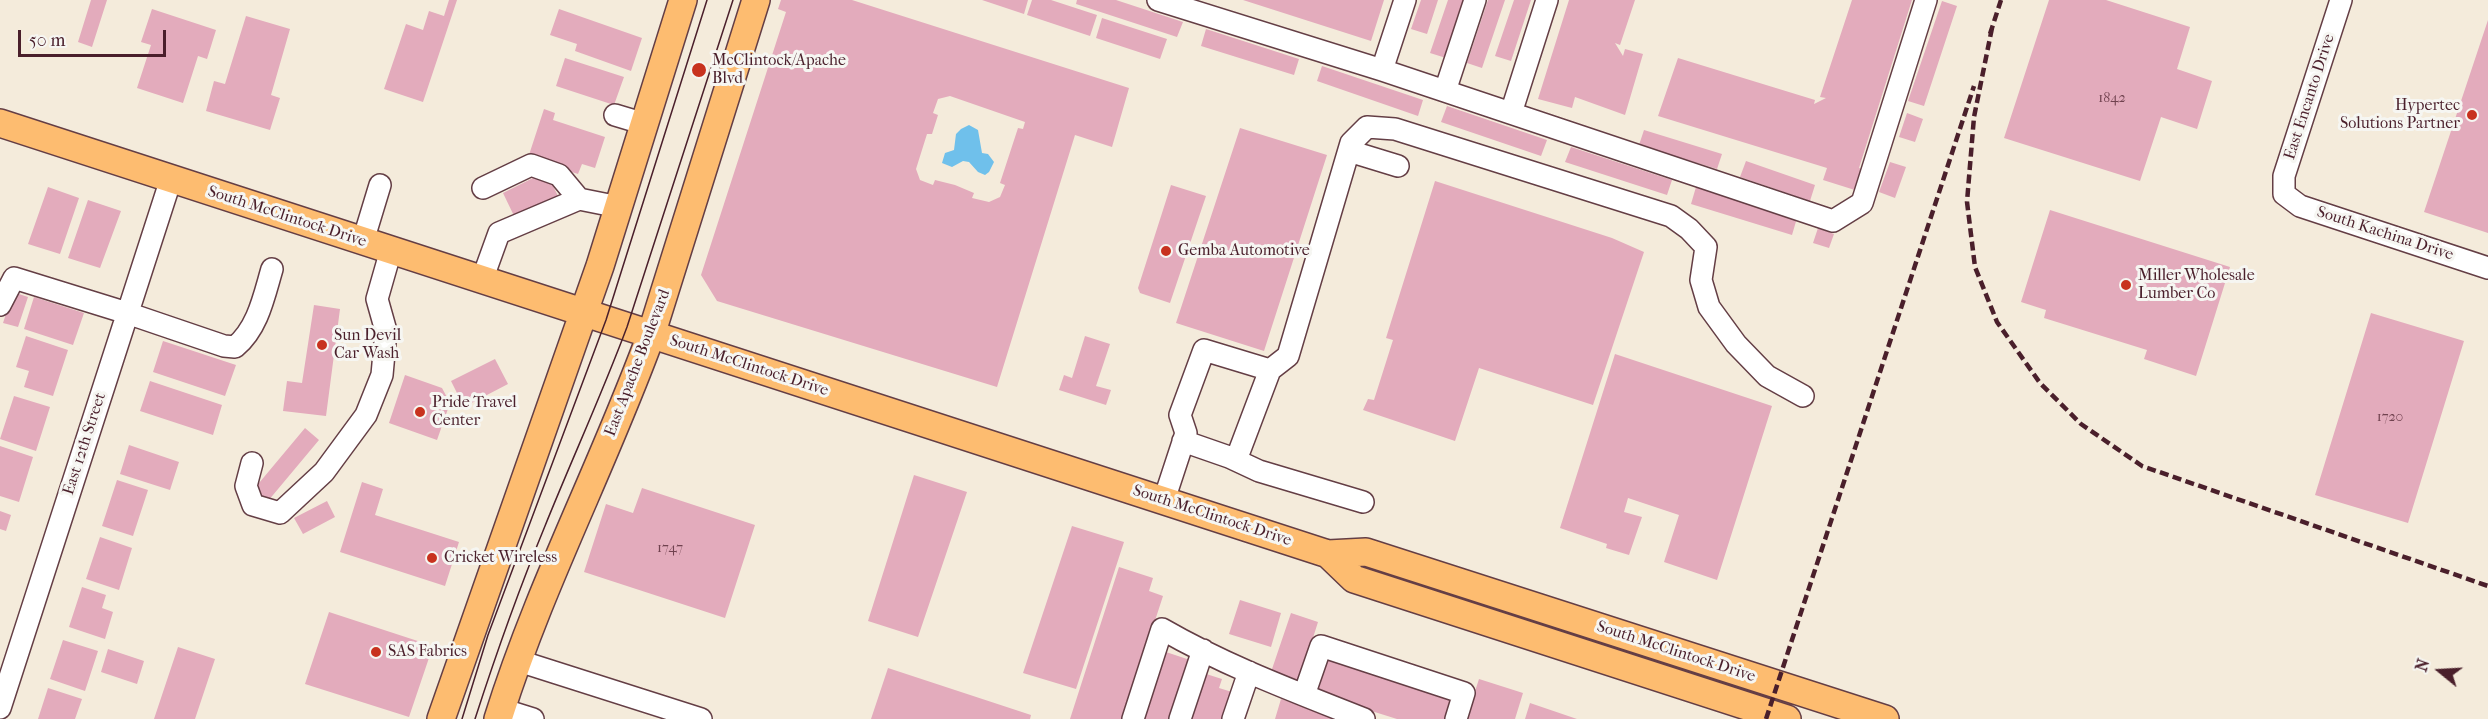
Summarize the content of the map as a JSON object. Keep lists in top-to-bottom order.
{
  "streets": {
    "main road": ["South McClintock Drive", "East Apache Boulevard"],
    "street": ["East Encanto Drive", "South Kachina Drive", "East 12th Street"]
  },
  "crossings": [
    ["East Encanto Drive", "South Kachina Drive"],
    ["South McClintock Drive", "East Apache Boulevard"],
    ["South McClintock Drive", "East 12th Street"]
  ],
  "places": [
    "McClintock/Apache Blvd",
    "Hypertec Solutions Partner",
    "Gemba Automotive",
    "Miller Wholesale Lumber Co",
    "Sun Devil Car Wash",
    "Pride Travel Center",
    "Cricket Wireless",
    "SAS Fabrics"
  ],
  "house_numbers": ["1842", "1720", "1747"],
  "scale_bar": "50 m",
  "north": "left"
}
